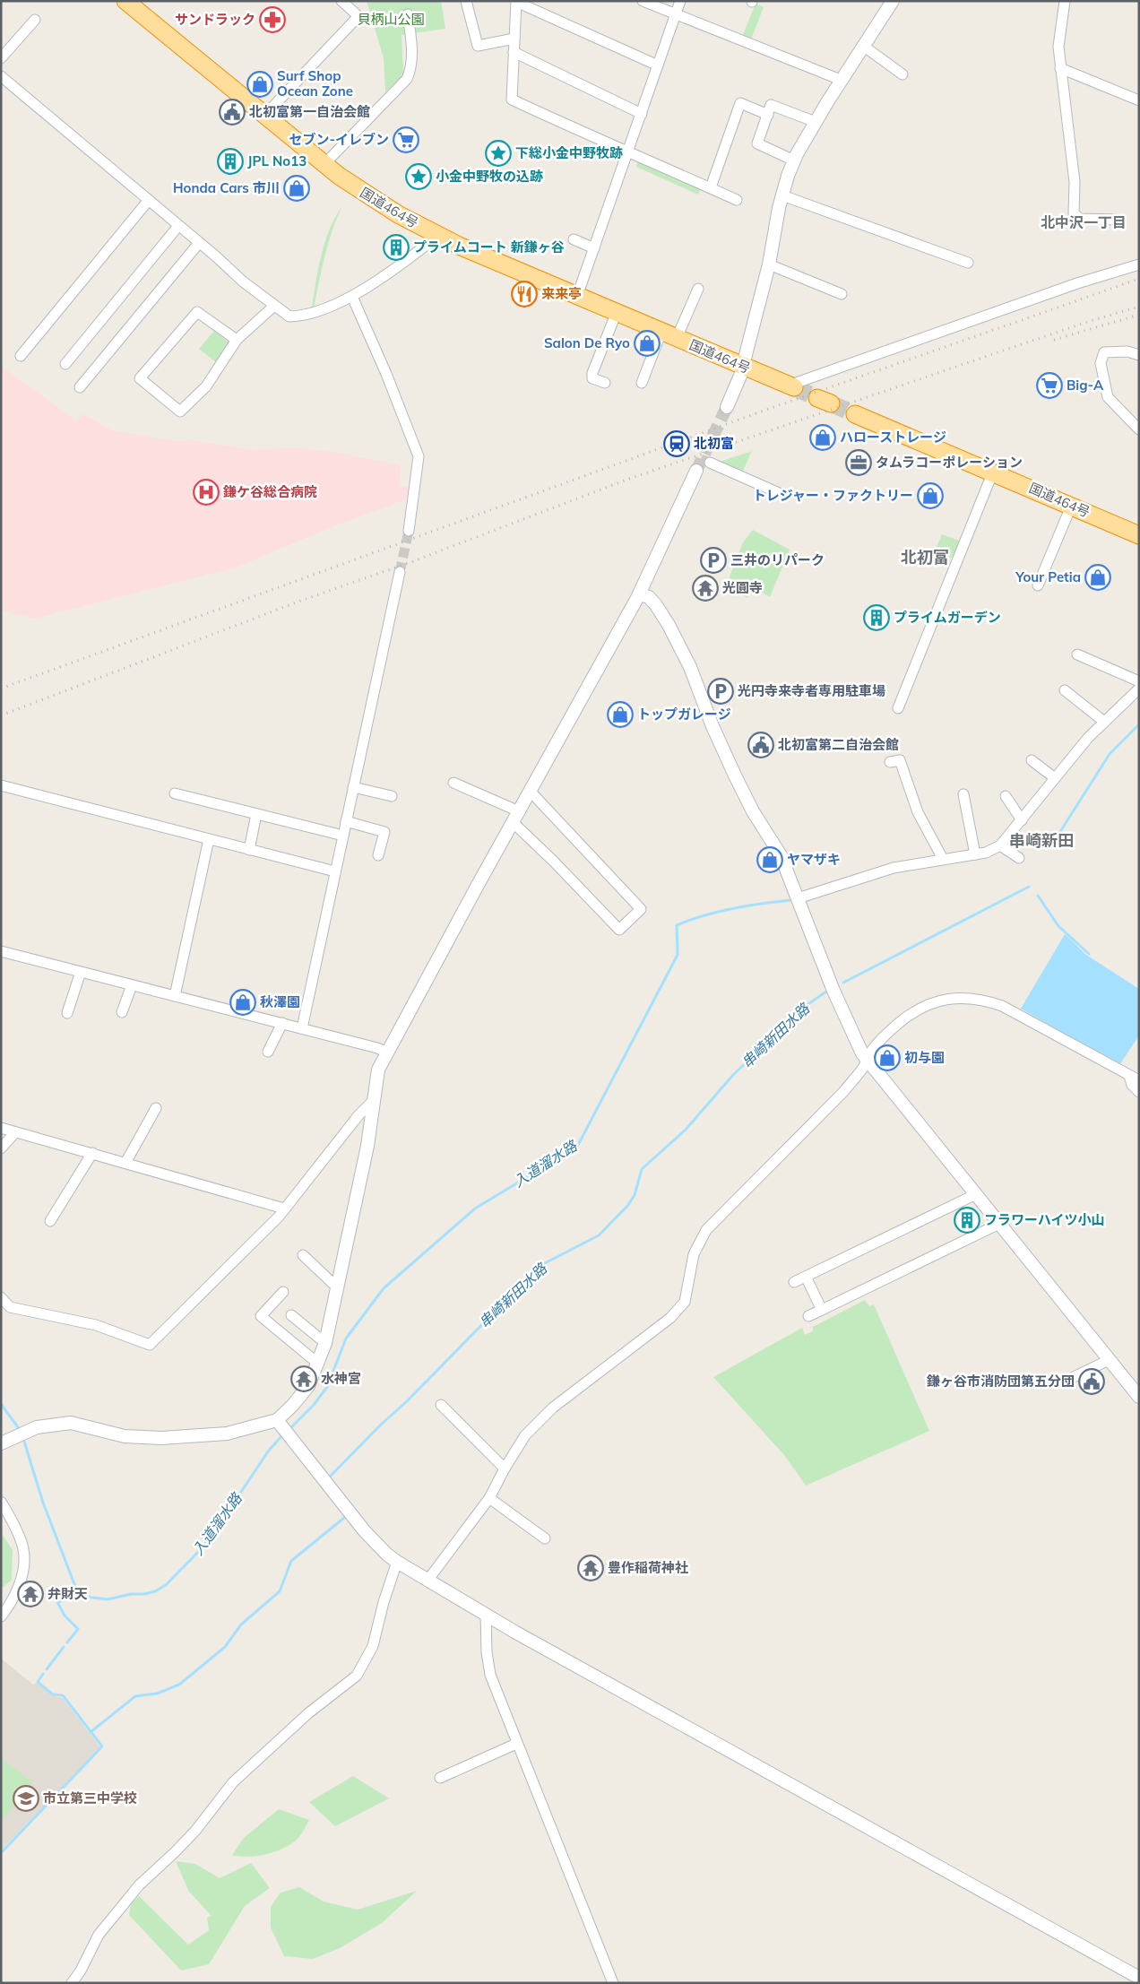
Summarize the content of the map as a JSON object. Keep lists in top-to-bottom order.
{
  "streets": {
    "highway": ["国道464号"]
  },
  "districts": ["北中沢一丁目", "北初富", "串崎新田"],
  "water": ["串崎新田水路", "入道溜水路"],
  "parks": ["貝柄山公園"],
  "places": {
    "pharmacy": ["サンドラック"],
    "shop": [
      "Surf Shop Ocean Zone",
      "Honda Cars 市川",
      "Salon De Ryo",
      "ハローストレージ",
      "トレジャー・ファクトリー",
      "Your Petia",
      "トップガレージ",
      "ヤマザキ",
      "秋澤園",
      "初与園"
    ],
    "public building": ["北初富第一自治会館", "北初富第二自治会館", "鎌ヶ谷市消防団第五分団"],
    "supermarket": ["セブン-イレブン", "Big-A"],
    "place": ["下総小金中野牧跡", "小金中野牧の込跡"],
    "building": [
      "JPL No13",
      "プライムコート 新鎌ヶ谷",
      "プライムガーデン",
      "フラワーハイツ小山"
    ],
    "restaurant": ["来来亭"],
    "station": ["北初富"],
    "office": ["タムラコーポレーション"],
    "hospital": ["鎌ケ谷総合病院"],
    "parking": ["三井のリパーク", "光円寺来寺者専用駐車場"],
    "temple": [
      "光圓寺",
      "水神宮",
      "豊作稲荷神社",
      "弁財天"
    ],
    "school or university": ["市立第三中学校"]
  }
}
